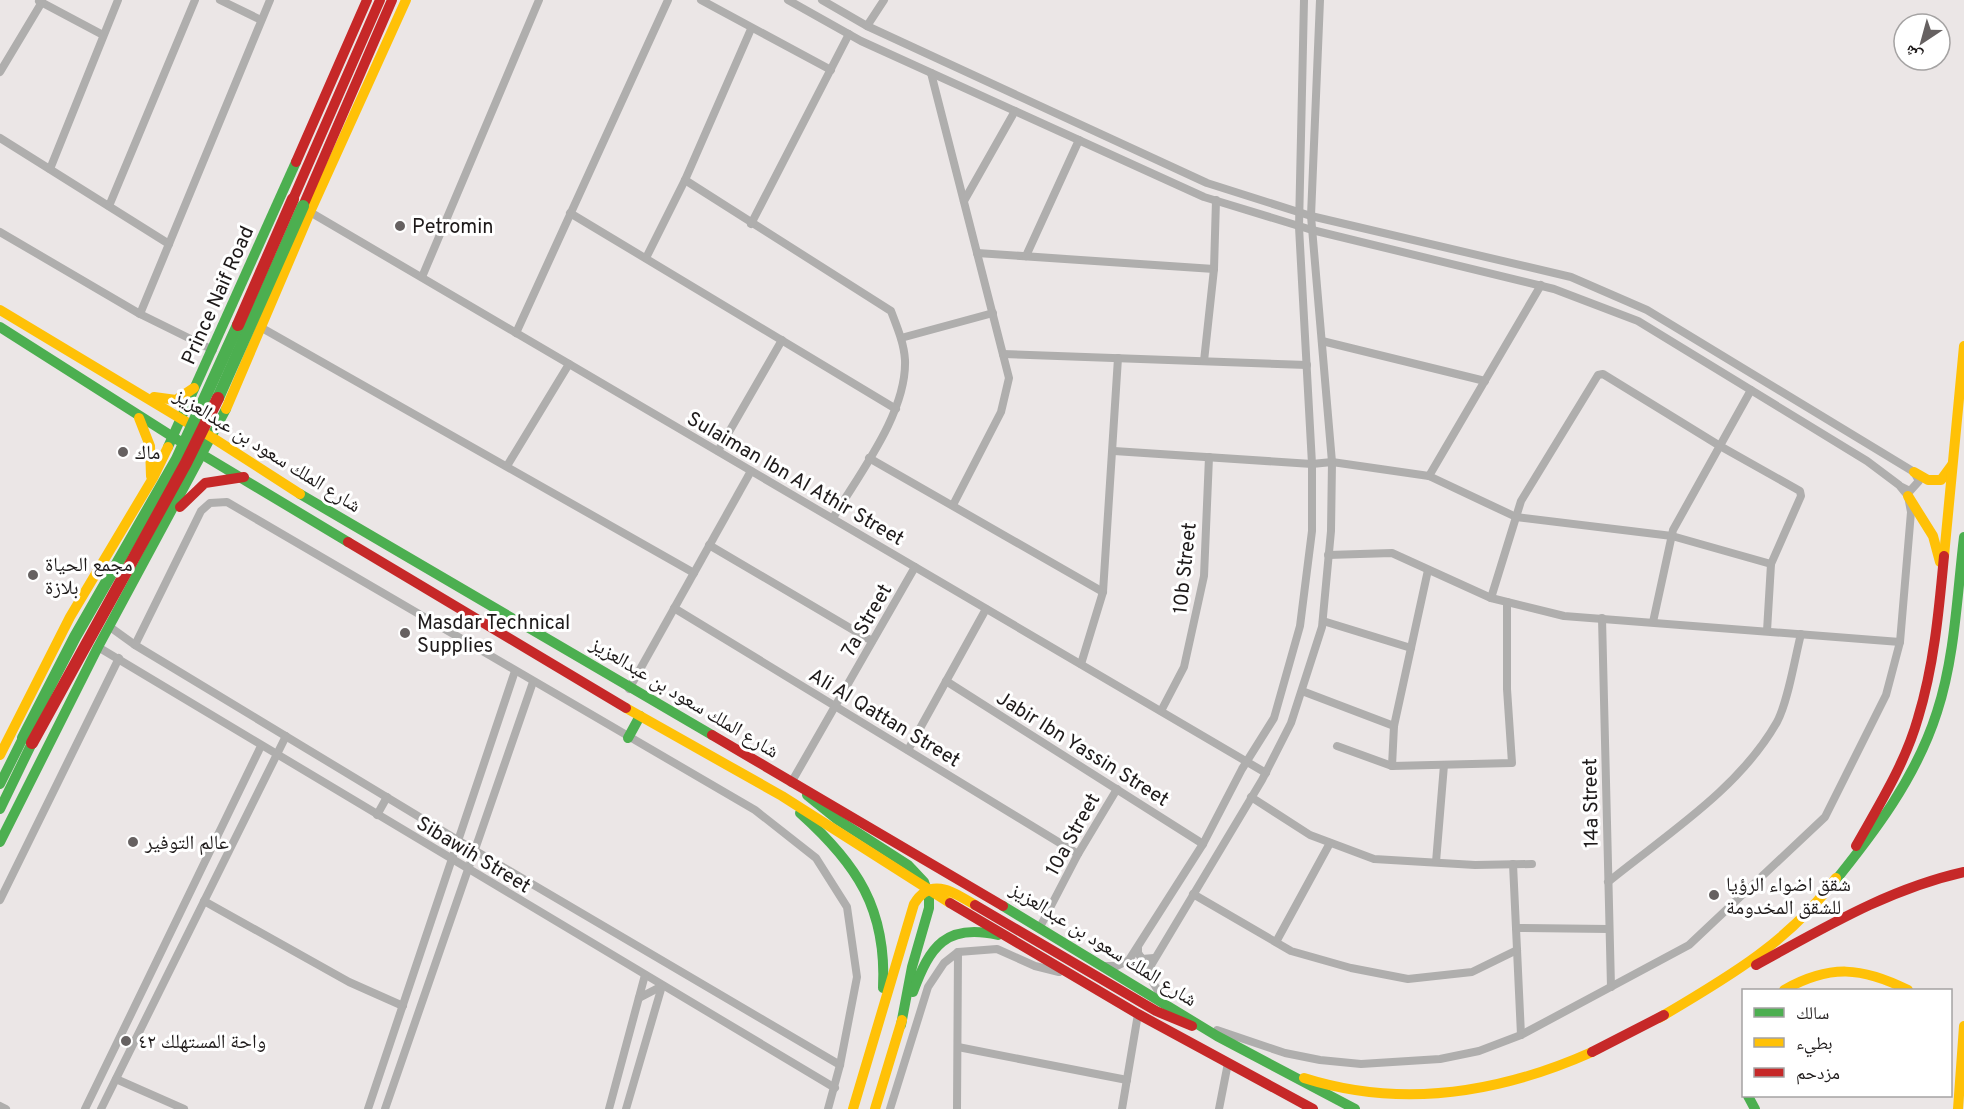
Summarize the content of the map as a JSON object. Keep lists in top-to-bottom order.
{
  "streets": {
    "main road": ["Prince Naif Road", "شارع الملك سعود بن عبدالعزيز"],
    "street": [
      "Sulaiman Ibn Al Athir Street",
      "10b Street",
      "7a Street",
      "Ali Al Qattan Street",
      "Jabir Ibn Yassin Street",
      "14a Street",
      "10a Street",
      "Sibawih Street"
    ]
  },
  "crossings": [
    ["Prince Naif Road", "شارع الملك سعود بن عبدالعزيز"],
    ["شارع الملك سعود بن عبدالعزيز", "7a Street"],
    ["شارع الملك سعود بن عبدالعزيز", "10a Street"],
    ["Sulaiman Ibn Al Athir Street", "10b Street"],
    ["Sulaiman Ibn Al Athir Street", "7a Street"],
    ["7a Street", "Ali Al Qattan Street"],
    ["Ali Al Qattan Street", "10a Street"],
    ["Jabir Ibn Yassin Street", "10a Street"]
  ],
  "places": [
    "Petromin",
    "ماك",
    "مجمع الحياة بلازة",
    "Masdar Technical Supplies",
    "عالم التوفير",
    "شقق اضواء الرؤيا للشقق المخدومة",
    "واحة المستهلك ٤٢"
  ],
  "legend": ["سالك", "بطيء", "مزدحم"],
  "north": "bottom left"
}
